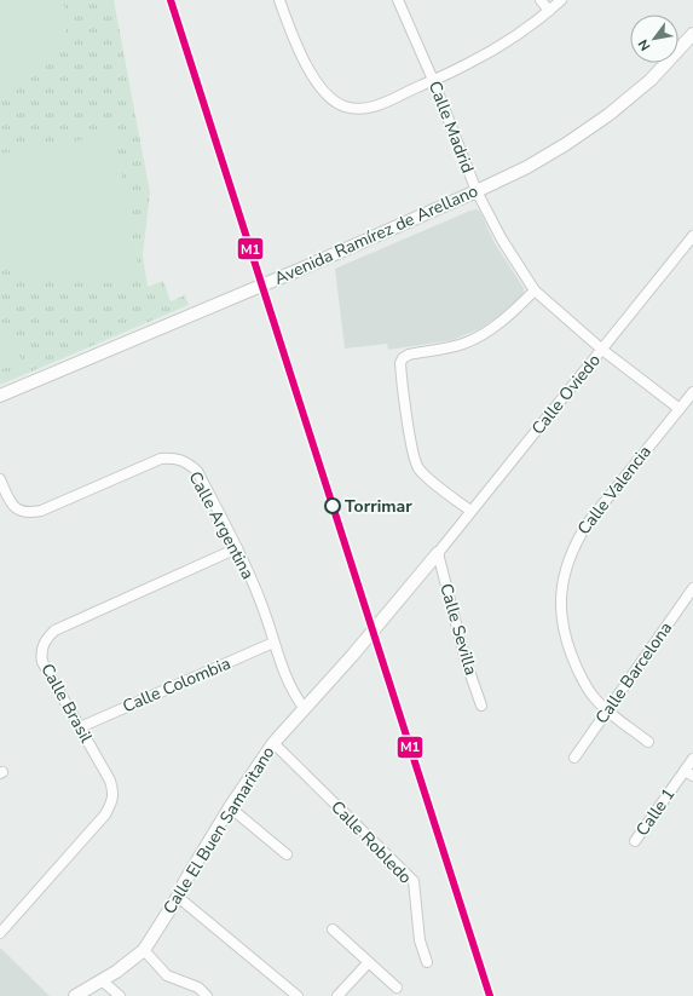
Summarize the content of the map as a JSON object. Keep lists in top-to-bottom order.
{
  "streets": {
    "street": [
      "Calle Madrid",
      "Avenida Ramírez de Arellano",
      "Calle Oviedo",
      "Calle Valencia",
      "Calle Argentina",
      "Calle Sevilla",
      "Calle Barcelona",
      "Calle Colombia",
      "Calle Brasil",
      "Calle 1",
      "Calle El Buen Samaritano",
      "Calle Robledo"
    ]
  },
  "crossings": [
    ["Calle Madrid", "Avenida Ramírez de Arellano"],
    ["Calle Madrid", "Calle Oviedo"],
    ["Calle Madrid", "Calle Valencia"],
    ["Calle Oviedo", "Calle Sevilla"],
    ["Calle Oviedo", "Calle El Buen Samaritano"],
    ["Calle Valencia", "Calle Barcelona"],
    ["Calle Argentina", "Calle Colombia"],
    ["Calle Argentina", "Calle Brasil"],
    ["Calle Argentina", "Calle El Buen Samaritano"],
    ["Calle Sevilla", "Calle El Buen Samaritano"],
    ["Calle Colombia", "Calle Brasil"],
    ["Calle El Buen Samaritano", "Calle Robledo"]
  ],
  "places": ["Torrimar"],
  "lines": ["transit line M1"],
  "north": "bottom left"
}
